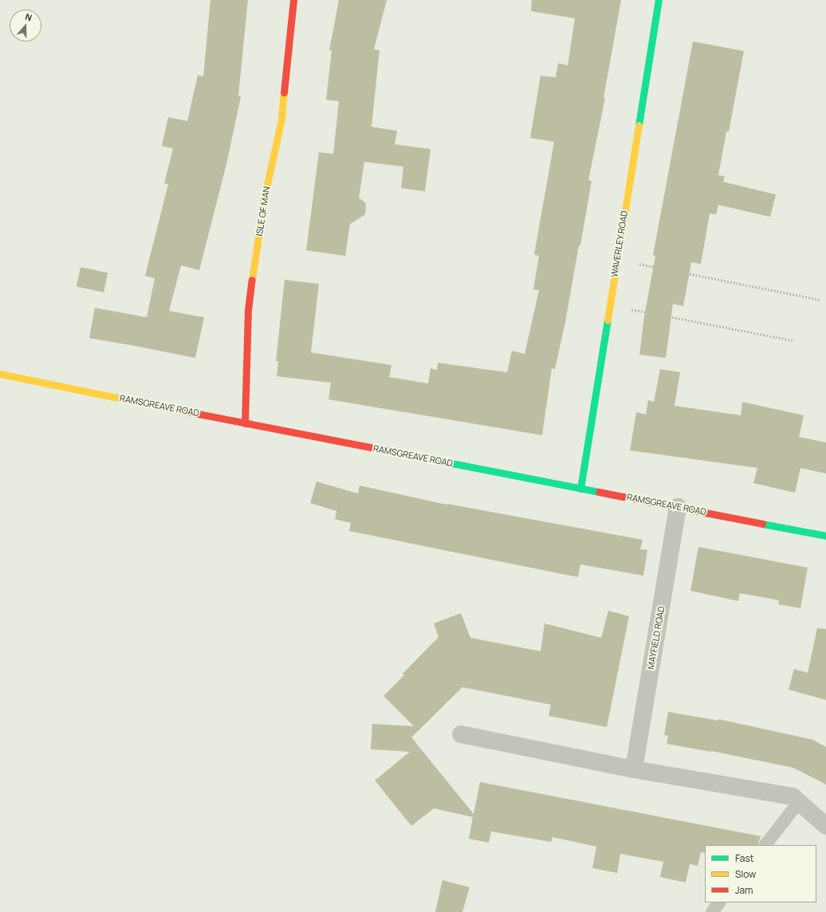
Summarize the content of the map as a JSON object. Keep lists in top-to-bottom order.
{
  "streets": {
    "street": [
      "ISLE OF MAN",
      "WAVERLEY ROAD",
      "RAMSGREAVE ROAD",
      "MAYFIELD ROAD"
    ]
  },
  "crossings": [
    ["ISLE OF MAN", "RAMSGREAVE ROAD"],
    ["WAVERLEY ROAD", "RAMSGREAVE ROAD"],
    ["RAMSGREAVE ROAD", "MAYFIELD ROAD"]
  ],
  "legend": ["Fast", "Slow", "Jam"],
  "north": "top"
}
